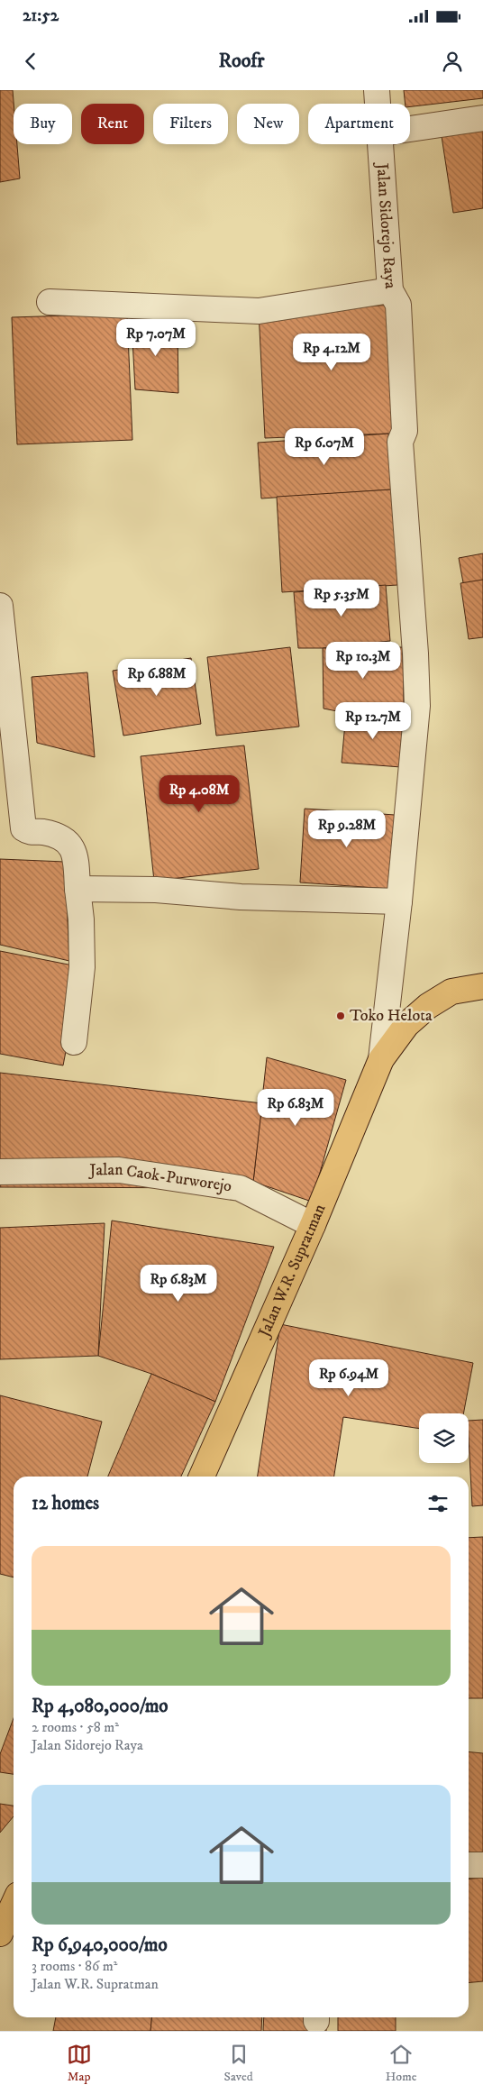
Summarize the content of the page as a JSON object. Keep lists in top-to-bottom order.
{
  "streets": {
    "main road": ["Jalan W.R. Supratman"],
    "street": ["Jalan Sidorejo Raya", "Jalan Caok-Purworejo"]
  },
  "crossings": [
    ["Jalan Sidorejo Raya", "Jalan W.R. Supratman"],
    ["Jalan Caok-Purworejo", "Jalan W.R. Supratman"]
  ],
  "places": ["Toko Helota"],
  "page": {
    "status": "21:52",
    "header": "Roofr",
    "chip": [
      "Buy",
      "Rent",
      "Filters",
      "New",
      "Apartment"
    ],
    "price": [
      "Rp 7.07M",
      "Rp 4.12M",
      "Rp 6.07M",
      "Rp 5.35M",
      "Rp 10.3M",
      "Rp 6.88M",
      "Rp 12.7M",
      "Rp 4.08M",
      "Rp 9.28M",
      "Rp 6.83M",
      "Rp 6.83M",
      "Rp 6.94M"
    ],
    "heading": "12 homes",
    "list": [
      {
        "name": "Rp 4,080,000/mo",
        "note": "2 rooms · 58 m² · Jalan Sidorejo Raya"
      },
      {
        "name": "Rp 6,940,000/mo",
        "note": "3 rooms · 86 m² · Jalan W.R. Supratman"
      }
    ],
    "tabs": ["Map", "Saved", "Home"]
  }
}
